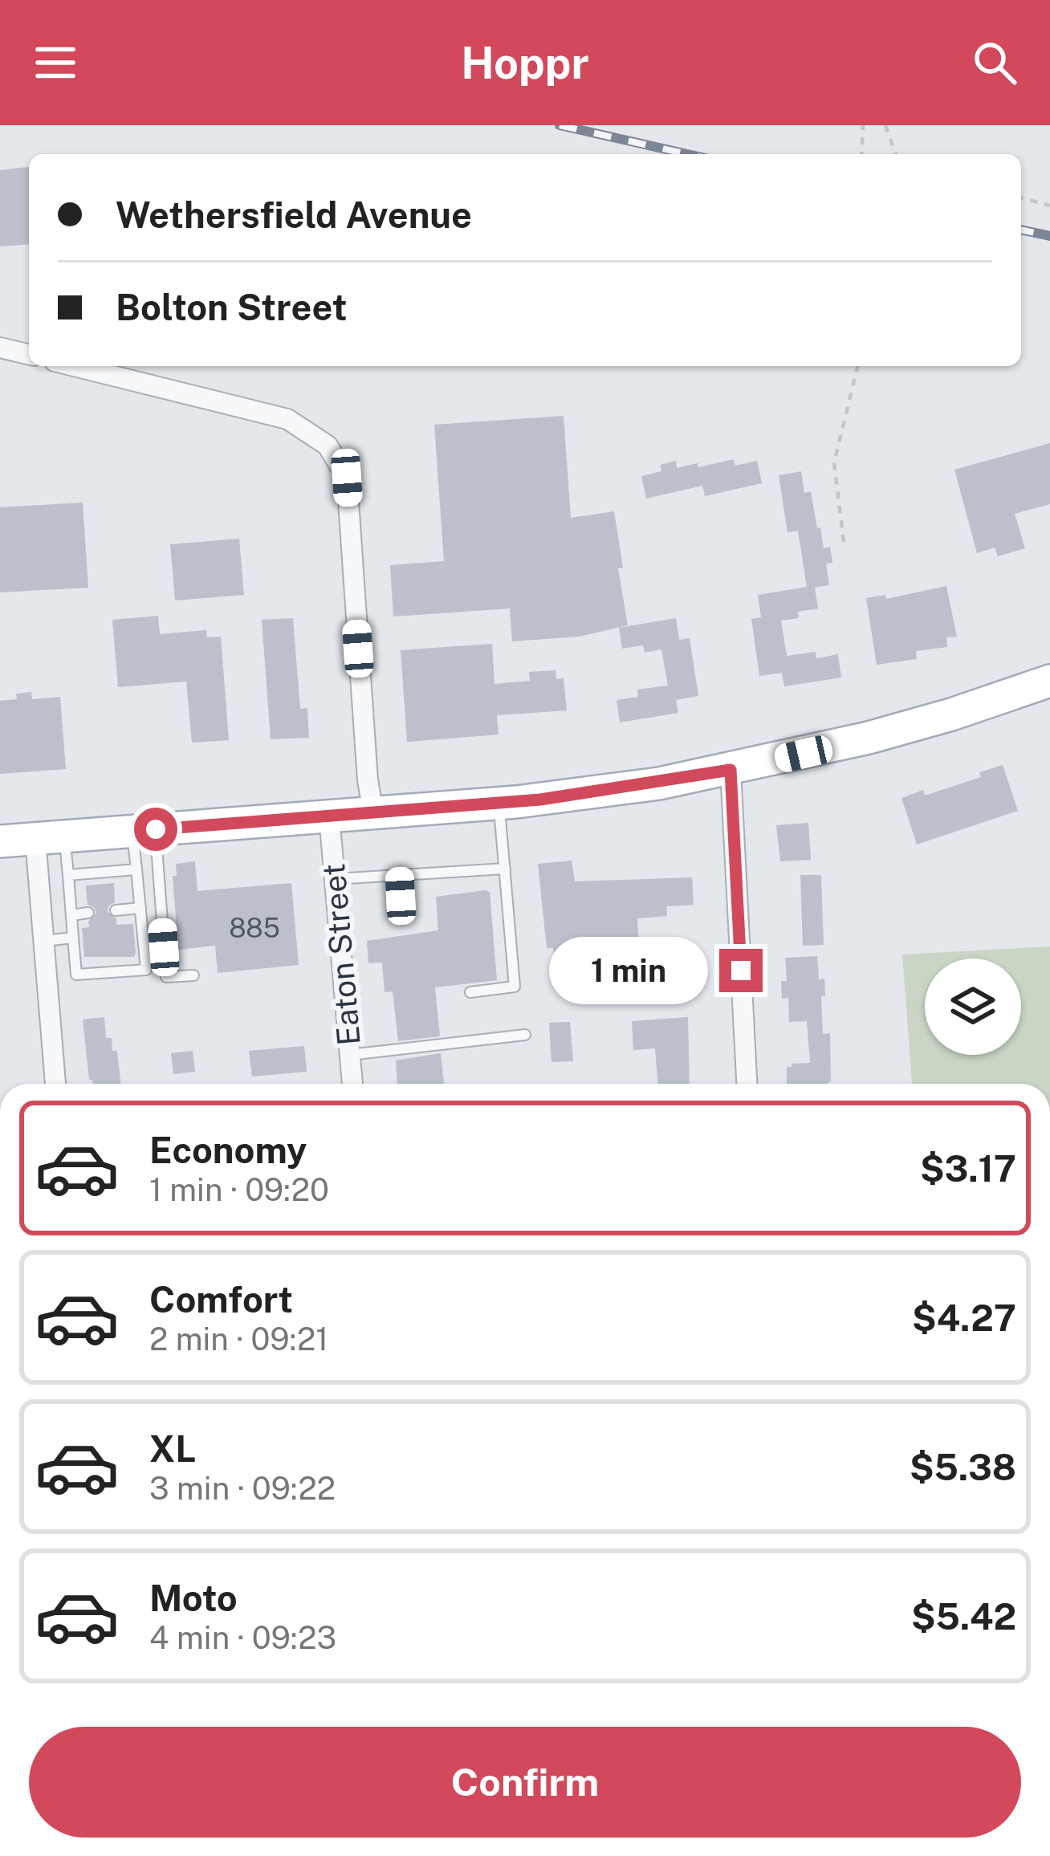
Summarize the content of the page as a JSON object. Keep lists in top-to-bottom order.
{
  "streets": {
    "street": ["Eaton Street"]
  },
  "house_numbers": ["885"],
  "page": {
    "header": "Hoppr",
    "banner": ["Wethersfield Avenue", "Bolton Street"],
    "bubble": "1 min",
    "list": [
      {
        "name": "Economy",
        "note": "1 min · 09:20",
        "value": "$3.17"
      },
      {
        "name": "Comfort",
        "note": "2 min · 09:21",
        "value": "$4.27"
      },
      {
        "name": "XL",
        "note": "3 min · 09:22",
        "value": "$5.38"
      },
      {
        "name": "Moto",
        "note": "4 min · 09:23",
        "value": "$5.42"
      }
    ],
    "buttons": "Confirm"
  }
}
